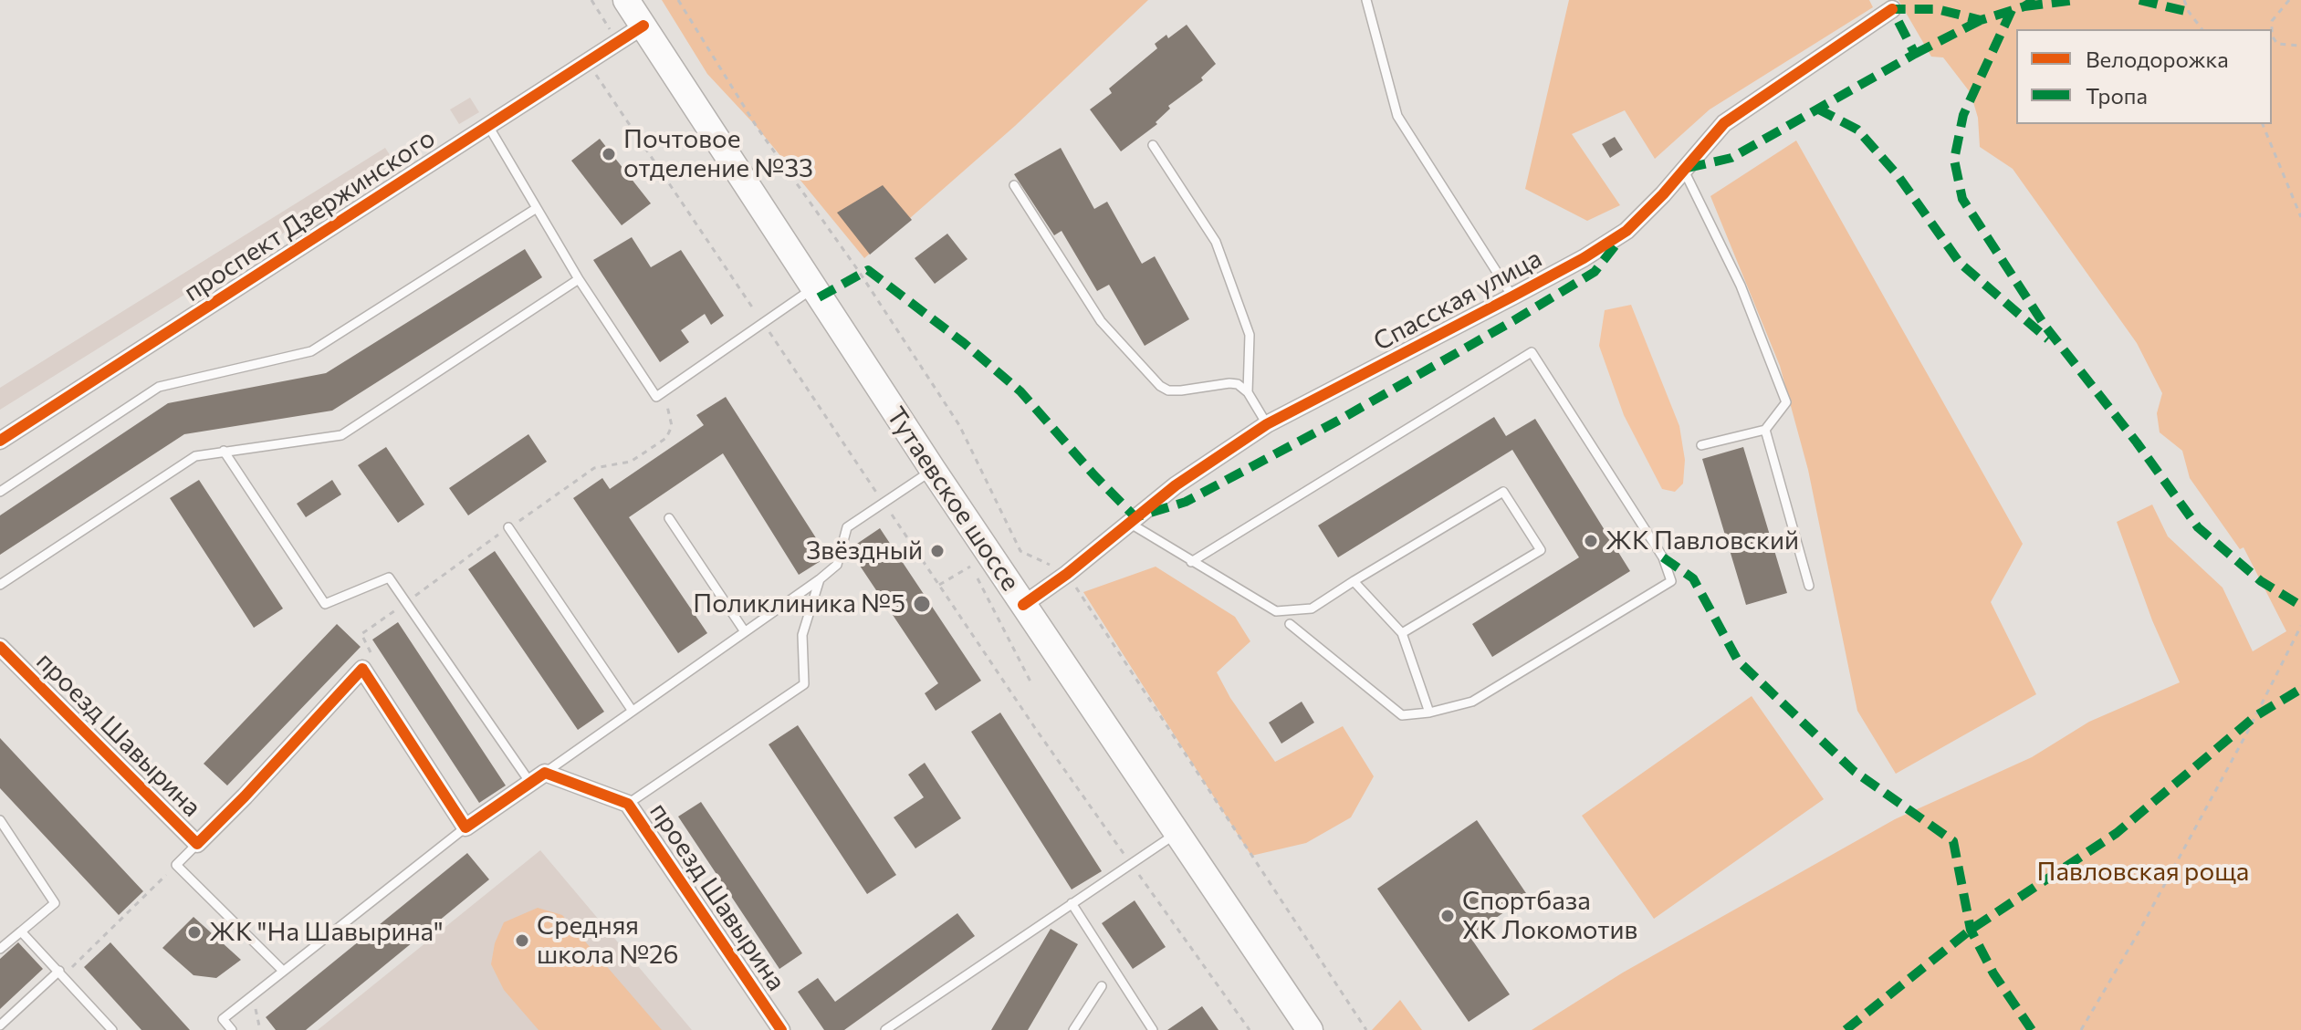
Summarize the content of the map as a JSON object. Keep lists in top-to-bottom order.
{
  "streets": {
    "main road": ["Тутаевское шоссе"],
    "street": ["проспект Дзержинского", "Спасская улица", "проезд Шавырина"]
  },
  "crossings": [
    ["проспект Дзержинского", "Тутаевское шоссе"],
    ["Спасская улица", "Тутаевское шоссе"]
  ],
  "parks": ["Павловская роща"],
  "places": [
    "Почтовое отделение №33",
    "ЖК Павловский",
    "Звёздный",
    "Поликлиника №5",
    "Спортбаза ХК Локомотив",
    "ЖК \"На Шавырина\"",
    "Средняя школа №26"
  ],
  "legend": ["Велодорожка", "Тропа"]
}
